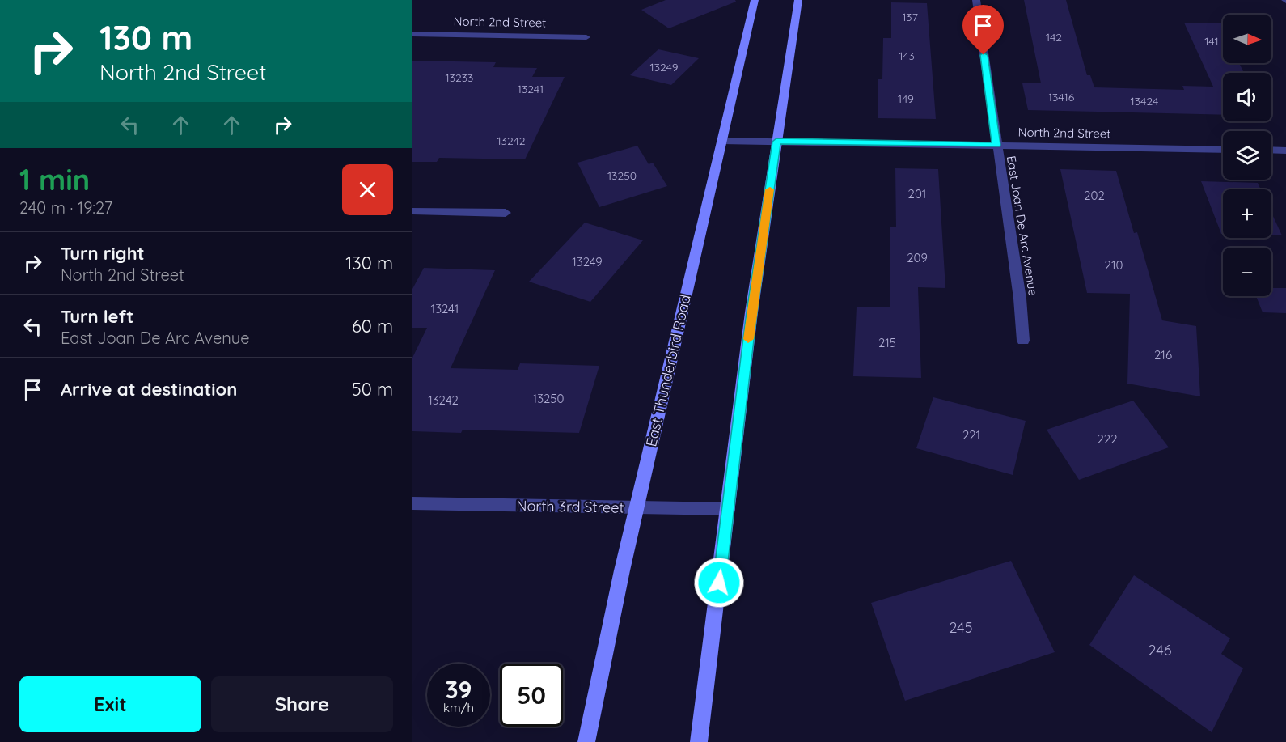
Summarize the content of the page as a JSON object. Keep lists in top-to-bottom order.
{
  "streets": {
    "main road": ["East Thunderbird Road"],
    "street": ["North 2nd Street", "East Joan De Arc Avenue", "North 3rd Street"]
  },
  "crossings": [
    ["North 2nd Street", "East Joan De Arc Avenue"],
    ["North 2nd Street", "East Thunderbird Road"],
    ["East Thunderbird Road", "North 3rd Street"]
  ],
  "house_numbers": [
    "137",
    "142",
    "141",
    "143",
    "13249",
    "13233",
    "13241",
    "13416",
    "149",
    "13424",
    "13242",
    "13250",
    "201",
    "202",
    "209",
    "13249",
    "210",
    "13241",
    "215",
    "216",
    "13250",
    "13242",
    "221",
    "222",
    "245",
    "246"
  ],
  "north": "right",
  "page": {
    "turn": ["130 m", "North 2nd Street"],
    "map_buttons": ["+", "−"],
    "heading": ["1 min", "240 m · 19:27"],
    "list": [
      {
        "name": "Turn right",
        "note": "North 2nd Street",
        "value": "130 m"
      },
      {
        "name": "Turn left",
        "note": "East Joan De Arc Avenue",
        "value": "60 m"
      },
      {
        "name": "Arrive at destination",
        "value": "50 m"
      }
    ],
    "speed": "39 km/h",
    "limit": "50",
    "buttons": ["Exit", "Share"]
  }
}
